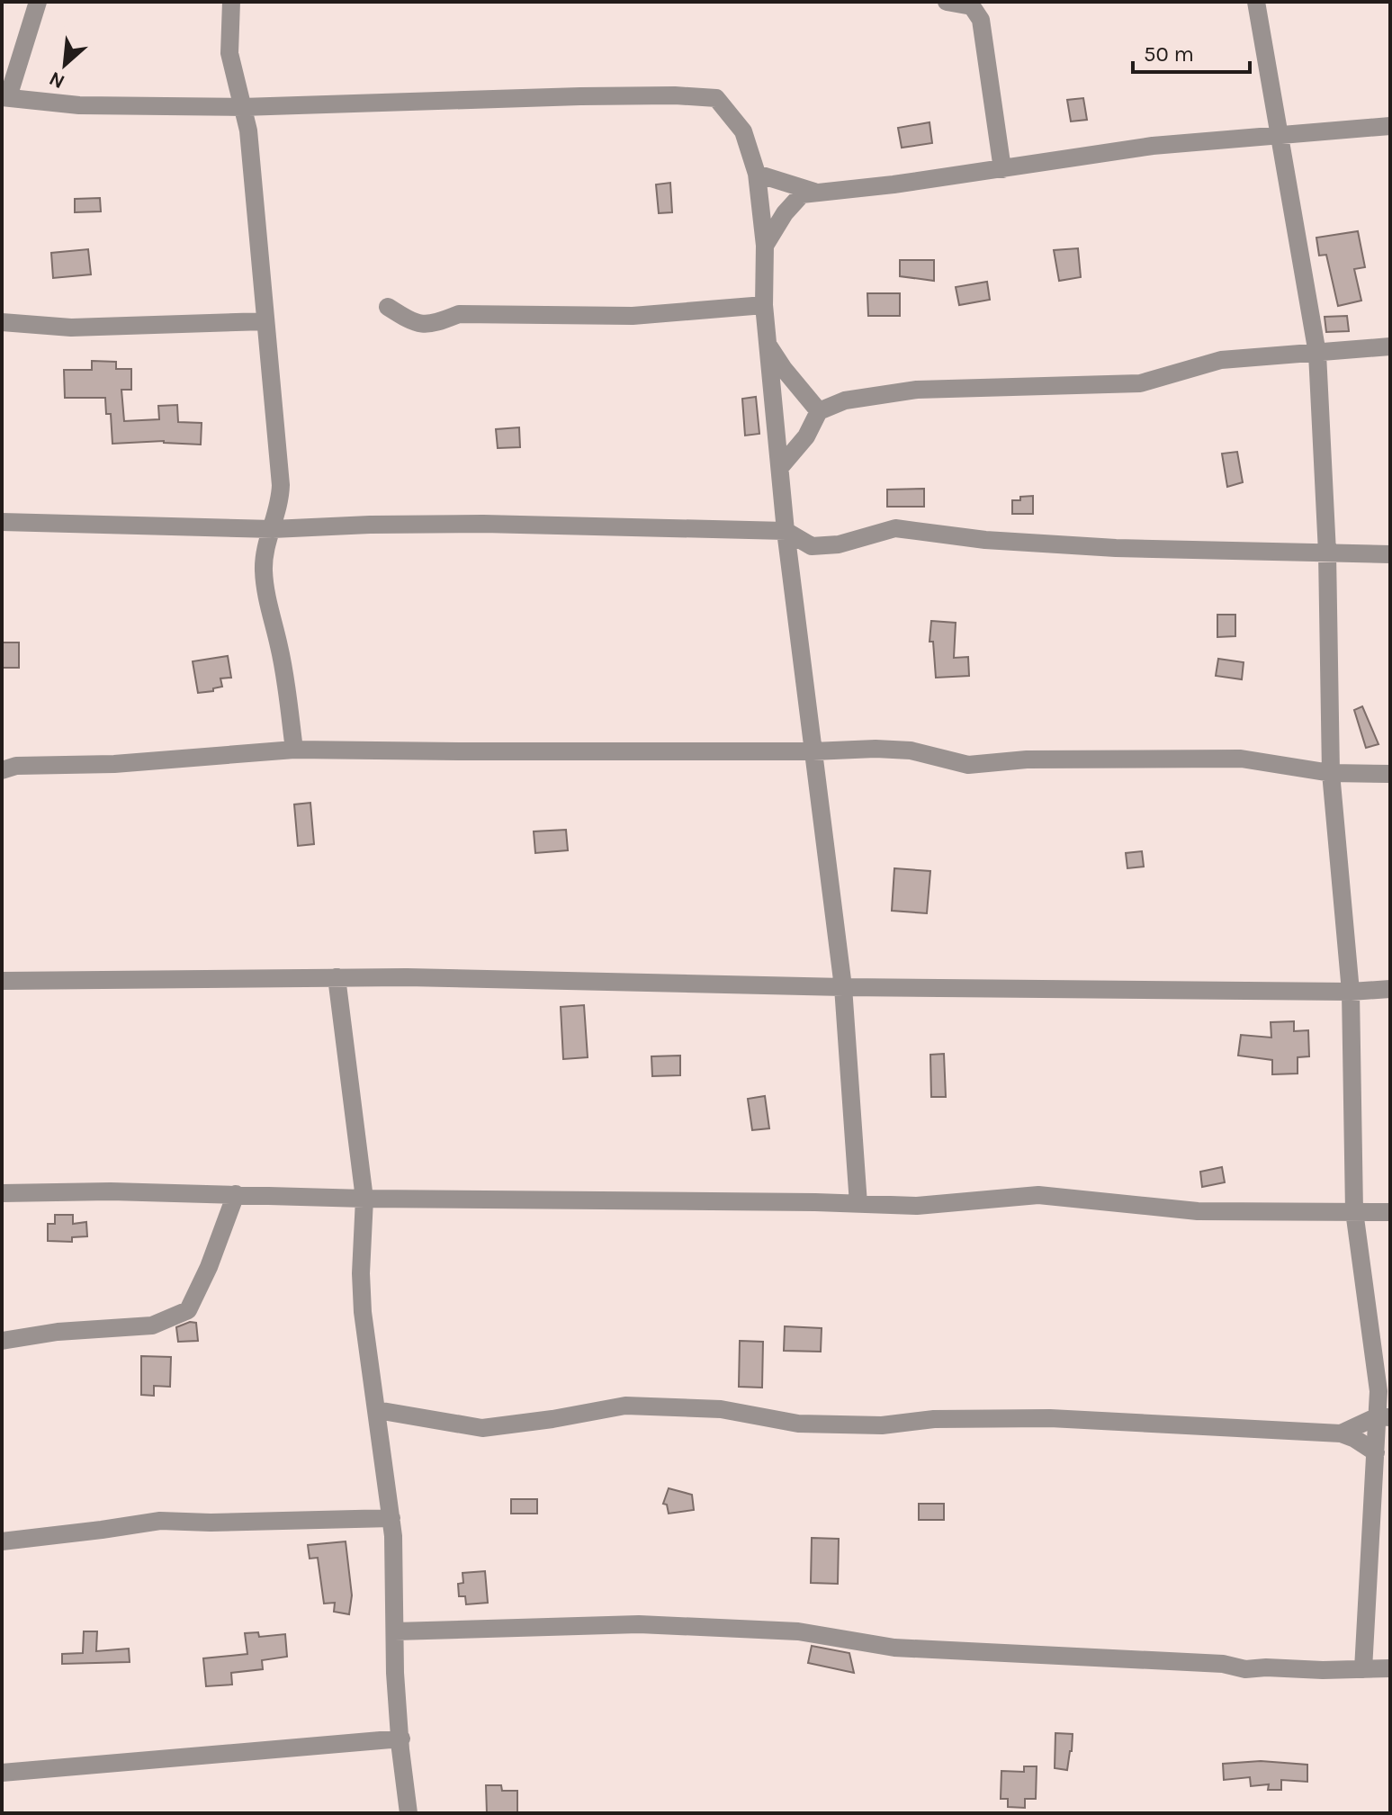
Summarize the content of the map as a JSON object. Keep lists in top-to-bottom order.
{
  "scale_bar": "50 m",
  "north": "bottom left"
}
